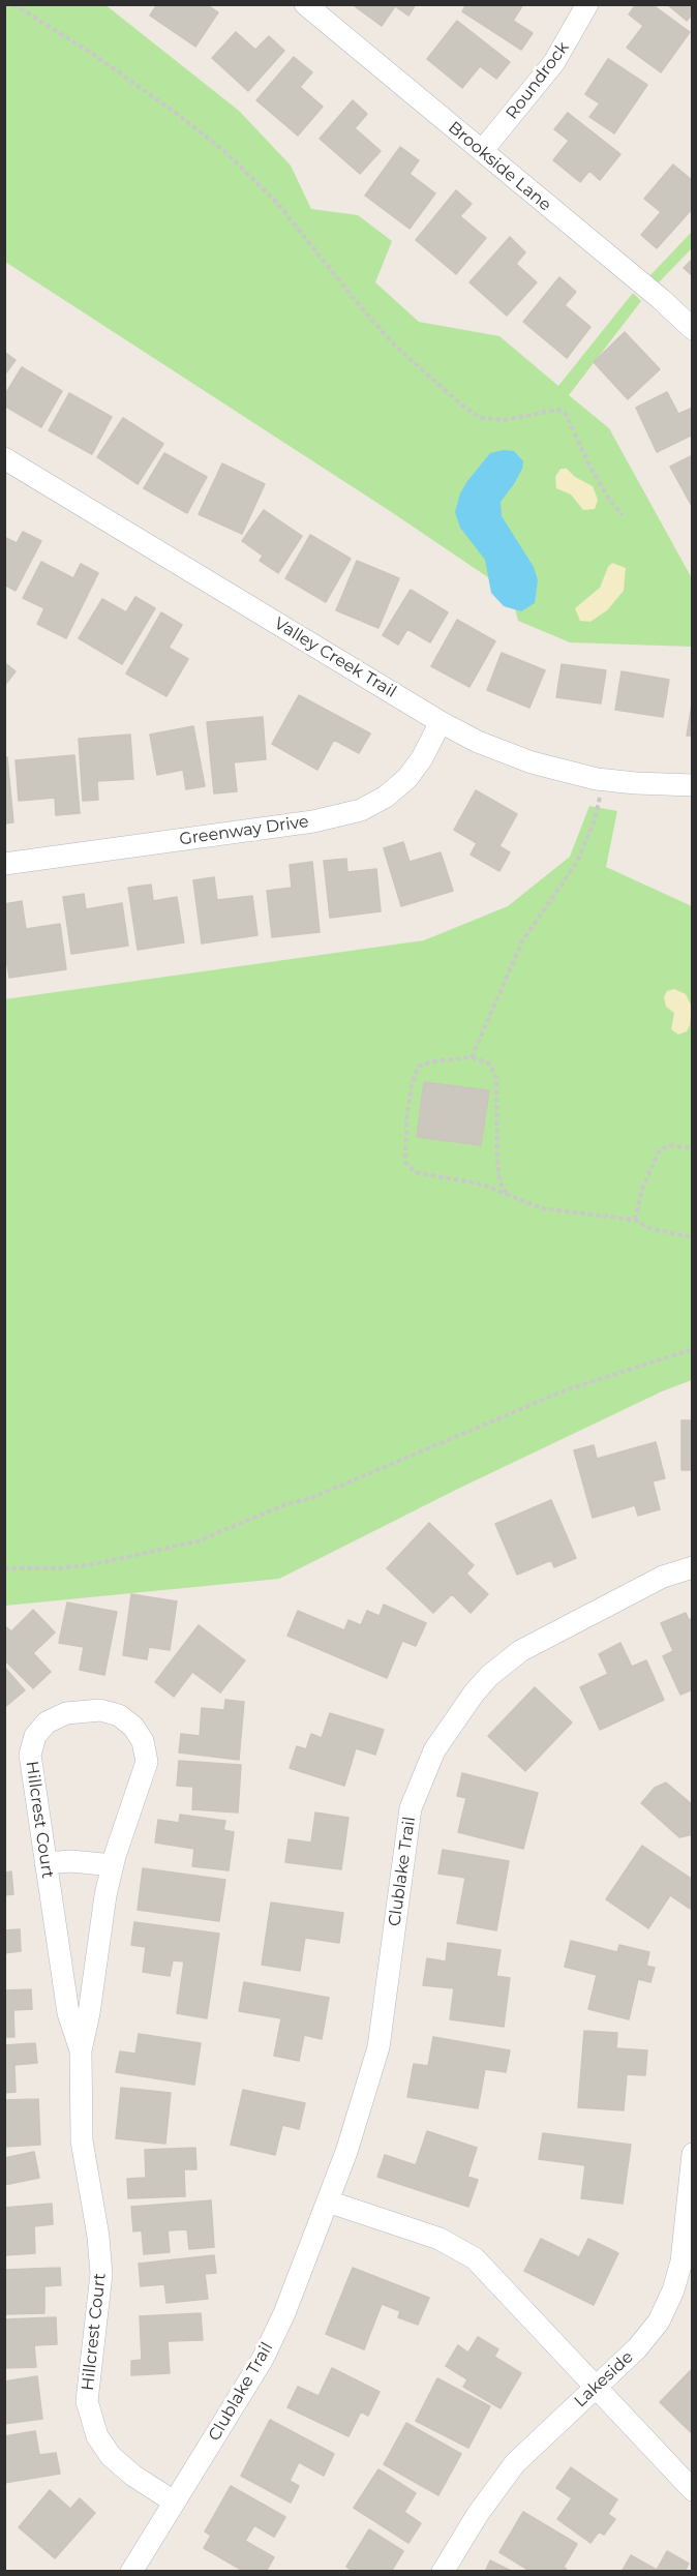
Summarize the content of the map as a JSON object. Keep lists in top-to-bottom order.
{
  "streets": {
    "street": [
      "Roundrock",
      "Brookside Lane",
      "Valley Creek Trail",
      "Greenway Drive",
      "Hillcrest Court",
      "Clublake Trail",
      "Lakeside"
    ]
  },
  "crossings": [
    ["Roundrock", "Brookside Lane"],
    ["Valley Creek Trail", "Greenway Drive"],
    ["Hillcrest Court", "Clublake Trail"]
  ]
}
